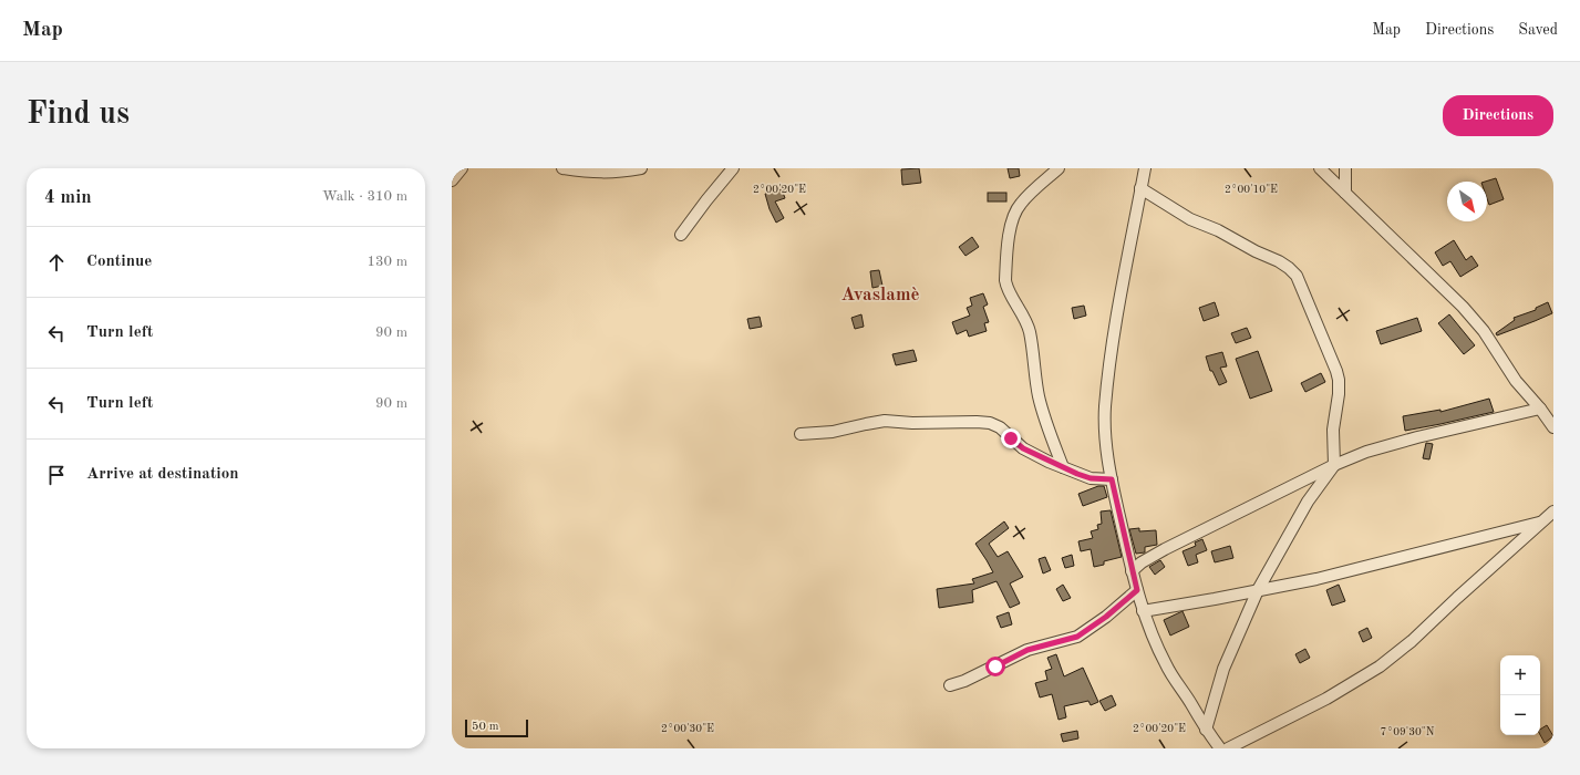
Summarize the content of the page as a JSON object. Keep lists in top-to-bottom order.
{
  "districts": ["Avaslamè"],
  "scale_bar": "50 m",
  "north": "bottom right",
  "page": {
    "header": "Map",
    "nav": ["Map", "Directions", "Saved"],
    "buttons": "Directions",
    "title": "Find us",
    "heading": ["4 min", "Walk · 310 m"],
    "list": [
      ["Continue", "130 m"],
      ["Turn left", "90 m"],
      ["Turn left", "90 m"],
      "Arrive at destination"
    ],
    "map_buttons": ["+", "−"],
    "scale": "50 m"
  },
  "coordinates": [
    "2°00'20\"E",
    "2°00'10\"E",
    "2°00'30\"E",
    "7°09'30\"N"
  ]
}
